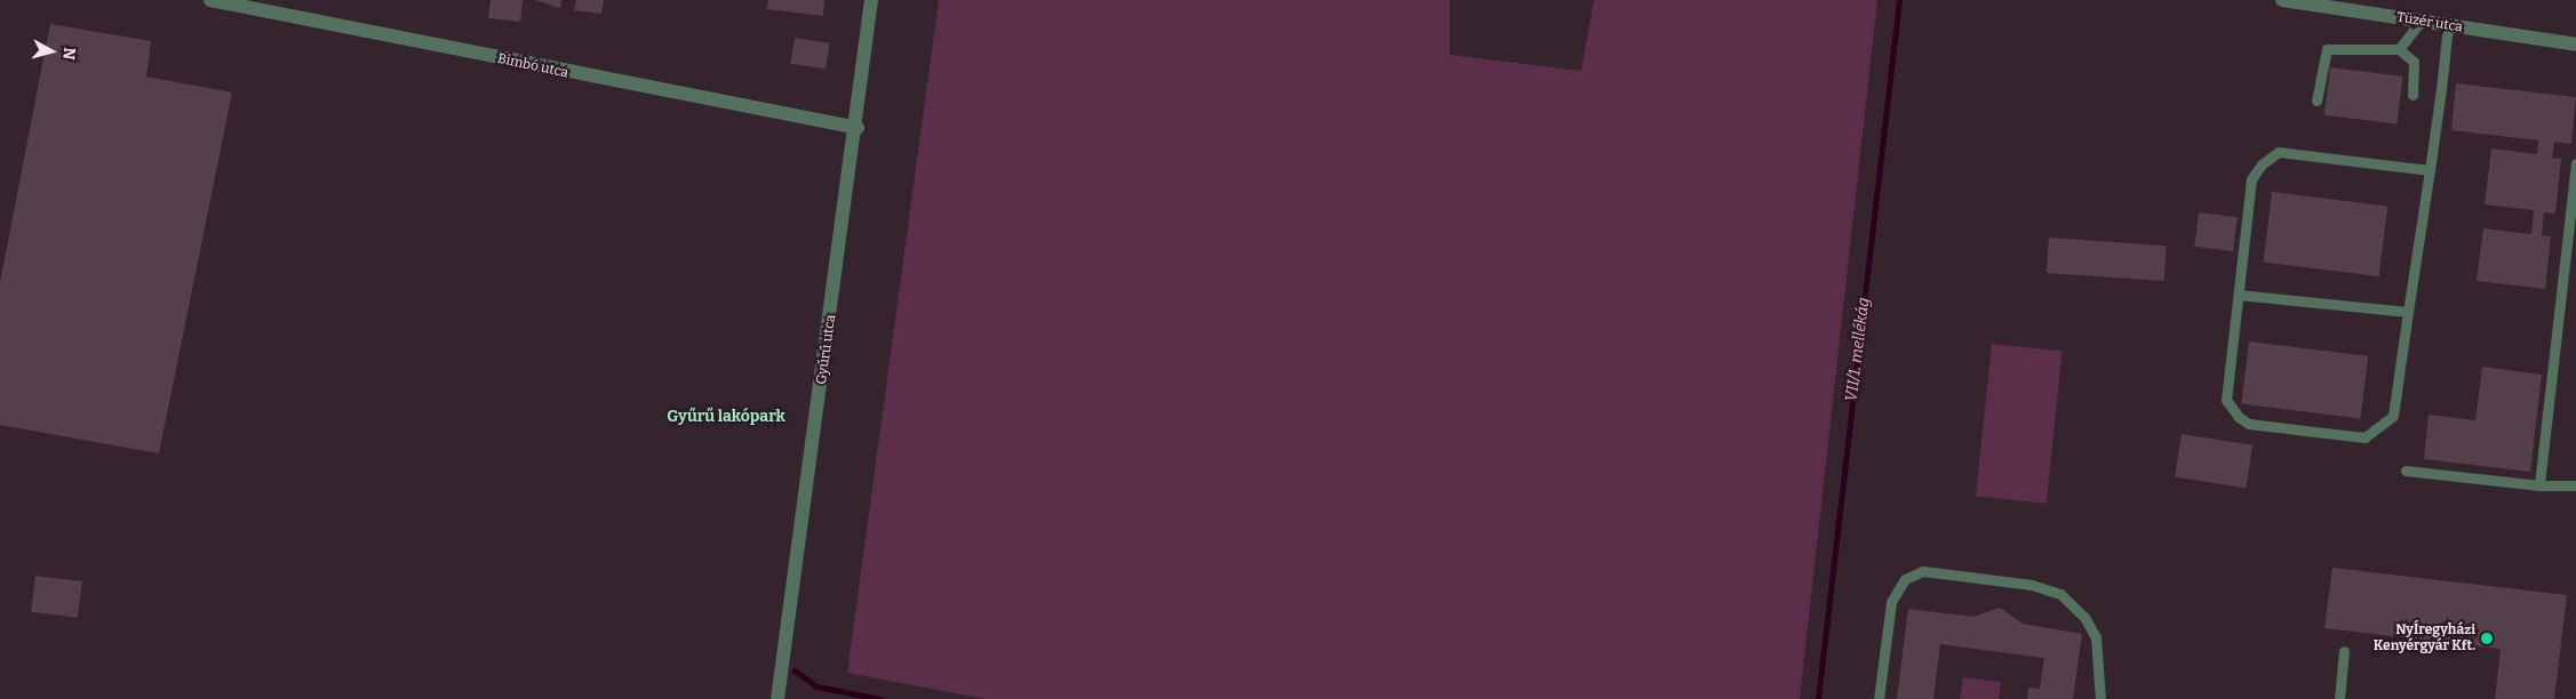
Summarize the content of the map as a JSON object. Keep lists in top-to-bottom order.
{
  "streets": {
    "street": ["Tüzér utca", "Bimbó utca", "Gyűrű utca"]
  },
  "crossings": [
    ["Bimbó utca", "Gyűrű utca"]
  ],
  "districts": ["Gyűrű lakópark"],
  "water": ["VII/1. mellékág"],
  "places": ["NyÍregyházi Kenyérgyár Kft."],
  "north": "right"
}
